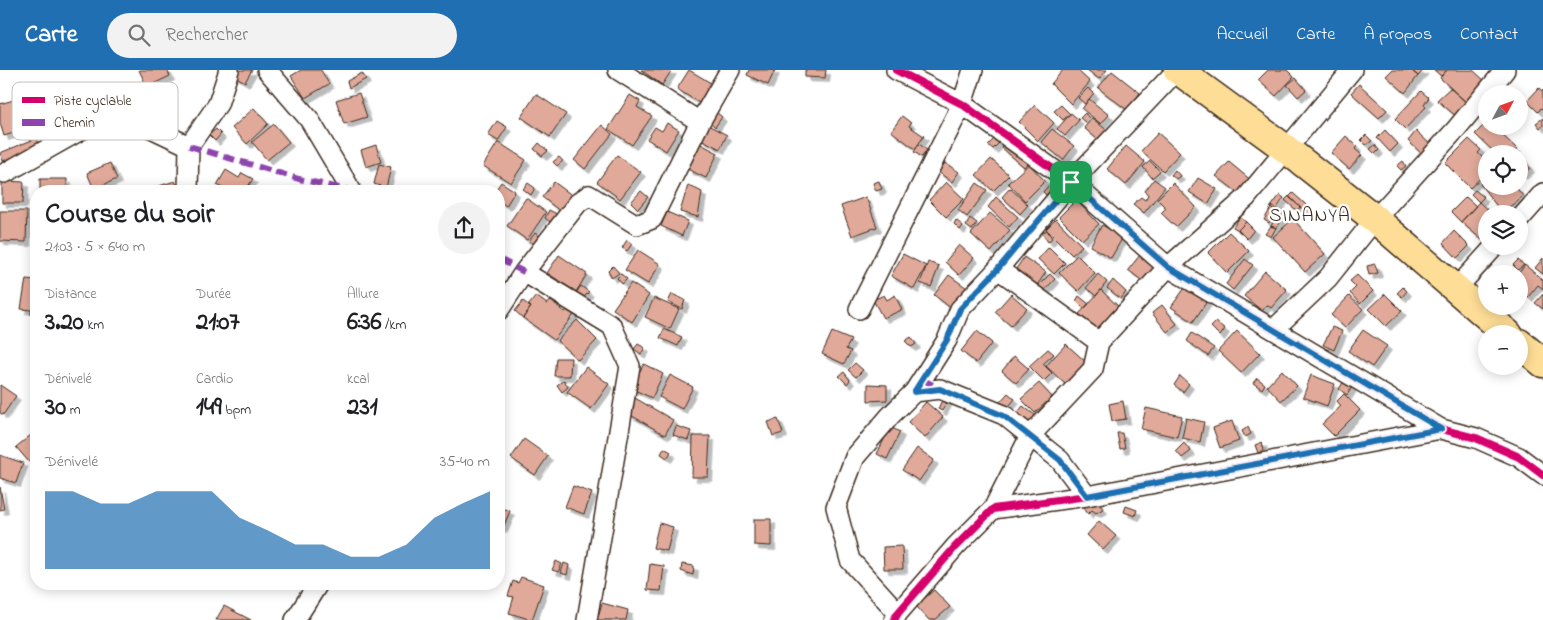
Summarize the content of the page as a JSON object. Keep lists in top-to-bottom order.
{
  "districts": ["SINANYA"],
  "legend": ["Piste cyclable", "Chemin"],
  "north": "top right",
  "page": {
    "header": "Carte",
    "search": "Rechercher",
    "nav": [
      "Accueil",
      "Carte",
      "À propos",
      "Contact"
    ],
    "map_buttons": ["+", "−"],
    "heading": ["Course du soir", "21:03 · 5 × 640 m"],
    "stats": [
      ["Distance", "3.20 km"],
      ["Durée", "21:07"],
      ["Allure", "6:36 /km"],
      ["Dénivelé", "30 m"],
      ["Cardio", "149 bpm"],
      ["kcal", "231"]
    ],
    "chart": ["Dénivelé", "35–40 m"]
  }
}
